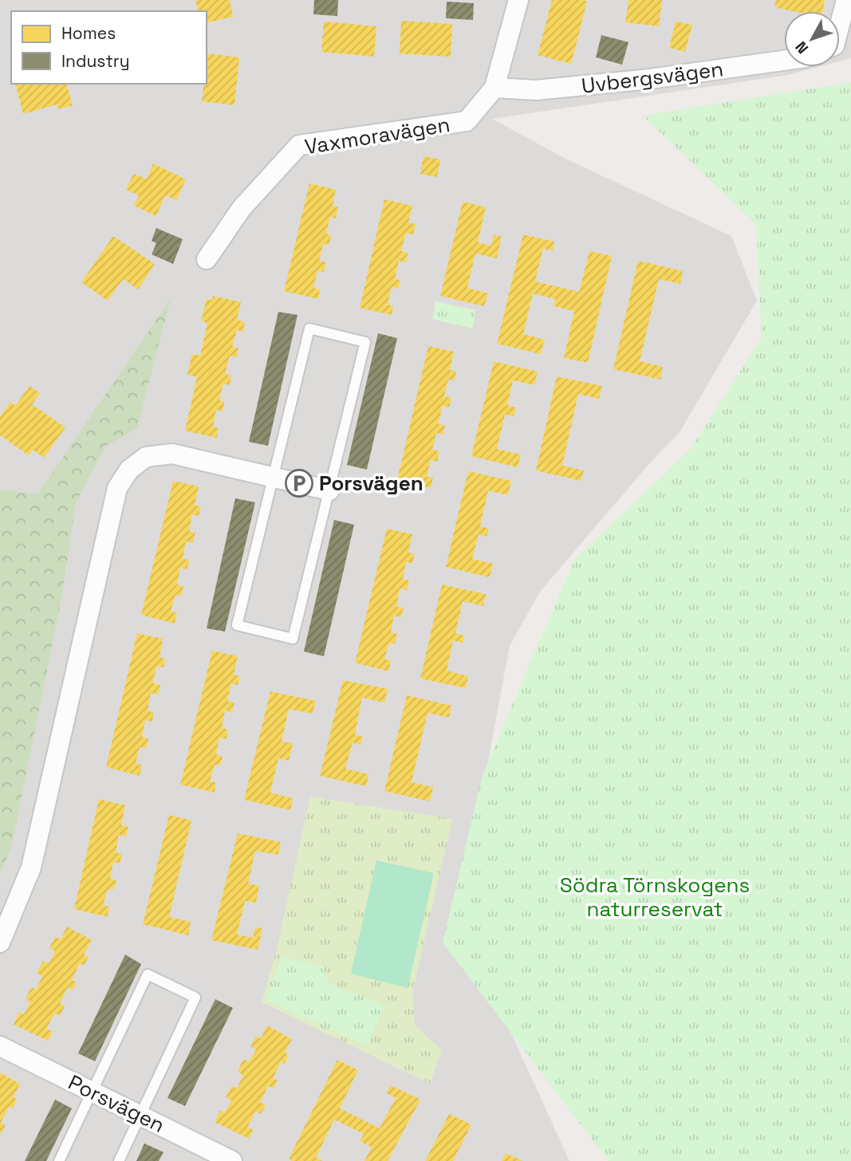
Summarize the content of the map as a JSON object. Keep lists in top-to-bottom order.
{
  "streets": {
    "street": ["Uvbergsvägen", "Vaxmoravägen", "Porsvägen"]
  },
  "crossings": [
    ["Uvbergsvägen", "Vaxmoravägen"]
  ],
  "parks": ["Södra Törnskogens naturreservat"],
  "places": {
    "parking": ["Porsvägen"]
  },
  "legend": ["Homes", "Industry"],
  "north": "bottom left"
}
